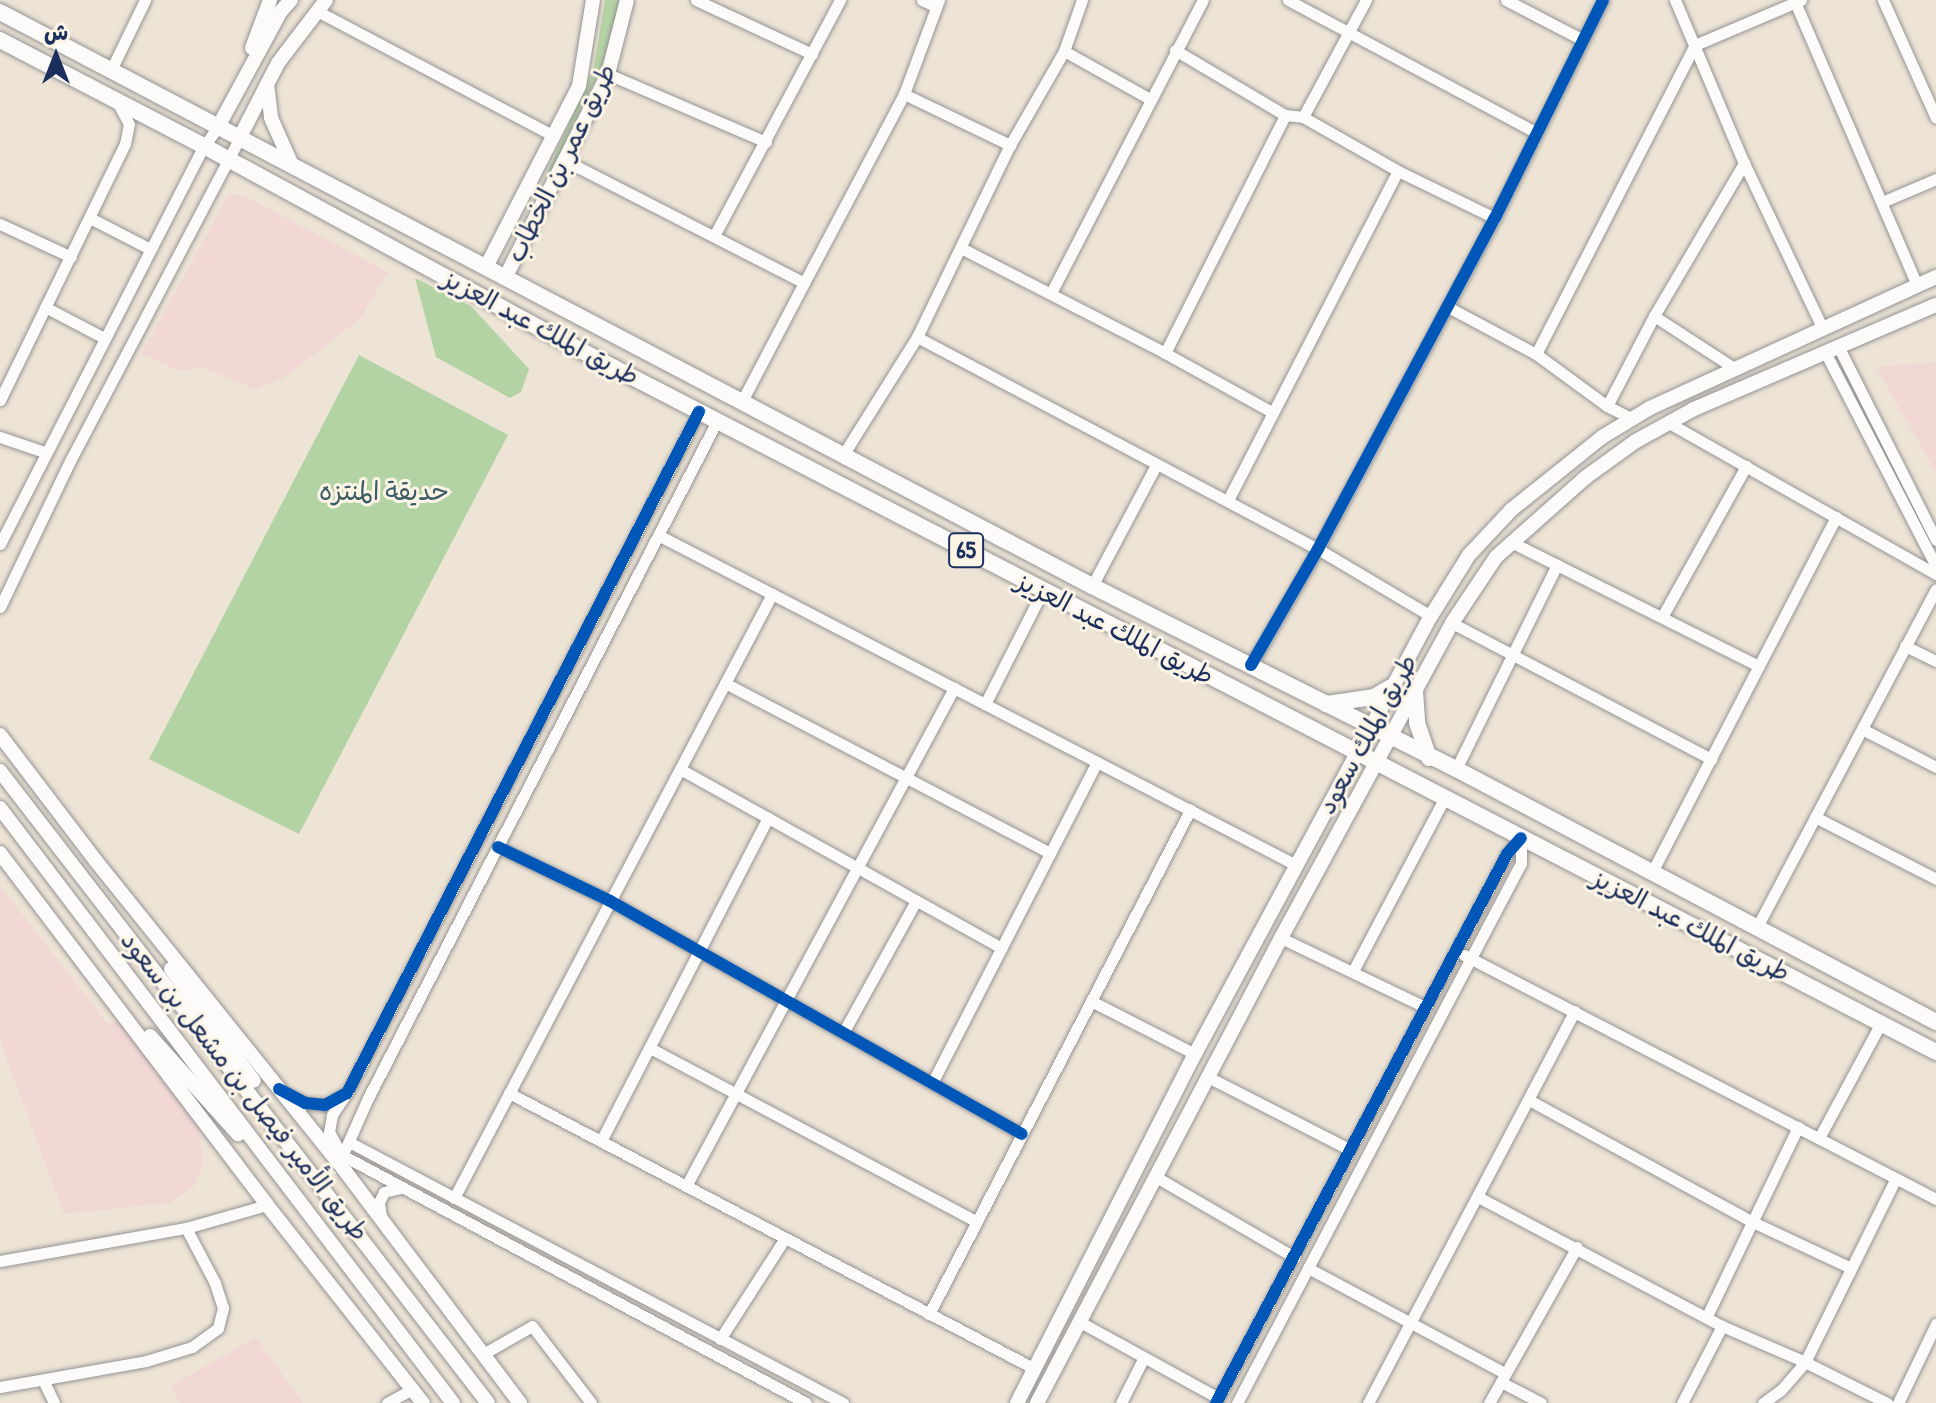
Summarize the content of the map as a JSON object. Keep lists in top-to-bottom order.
{
  "streets": {
    "highway": ["طريق الملك عبد العزيز", "65"],
    "main road": ["طريق عمر بن الخطاب", "طريق الملك سعود", "طريق الأمير فيصل بن مشعل بن سعود"]
  },
  "crossings": [
    ["طريق عمر بن الخطاب", "طريق الملك عبد العزيز"],
    ["طريق الملك عبد العزيز", "طريق الملك سعود"]
  ],
  "parks": ["حديقة المنتزه"],
  "north": "top"
}
